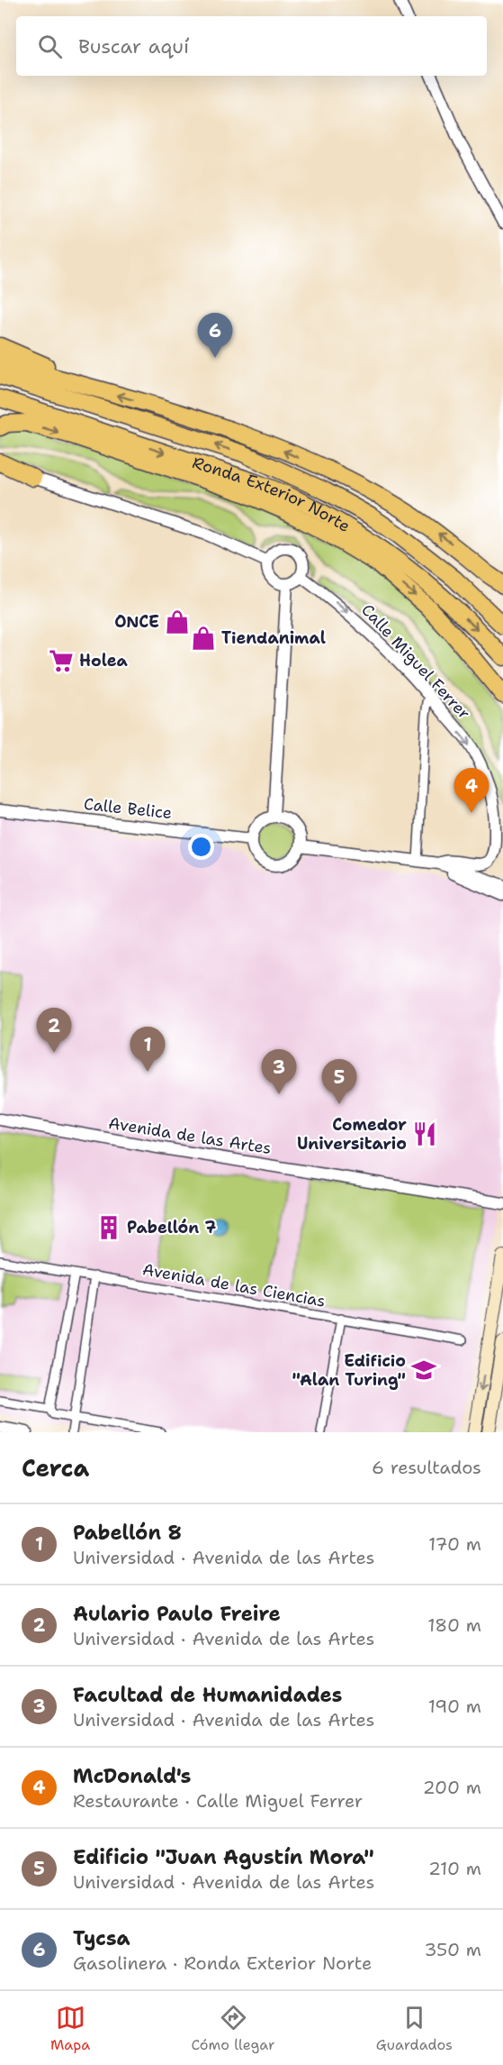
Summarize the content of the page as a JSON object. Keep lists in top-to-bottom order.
{
  "streets": {
    "highway": ["Ronda Exterior Norte"],
    "street": [
      "Calle Miguel Ferrer",
      "Calle Belice",
      "Avenida de las Artes",
      "Avenida de las Ciencias"
    ]
  },
  "places": {
    "shop": ["ONCE", "Tiendanimal"],
    "supermarket": ["Holea"],
    "restaurant": ["Comedor Universitario"],
    "building": ["Pabellón 7"],
    "school or university": ["Edificio \"Alan Turing\""]
  },
  "page": {
    "search": "Buscar aquí",
    "pins": [
      "6",
      "4",
      "2",
      "1",
      "3",
      "5"
    ],
    "heading": ["Cerca", "6 resultados"],
    "list": [
      {
        "mark": "1",
        "name": "Pabellón 8",
        "note": "Universidad · Avenida de las Artes",
        "value": "170 m"
      },
      {
        "mark": "2",
        "name": "Aulario Paulo Freire",
        "note": "Universidad · Avenida de las Artes",
        "value": "180 m"
      },
      {
        "mark": "3",
        "name": "Facultad de Humanidades",
        "note": "Universidad · Avenida de las Artes",
        "value": "190 m"
      },
      {
        "mark": "4",
        "name": "McDonald's",
        "note": "Restaurante · Calle Miguel Ferrer",
        "value": "200 m"
      },
      {
        "mark": "5",
        "name": "Edificio \"Juan Agustín Mora\"",
        "note": "Universidad · Avenida de las Artes",
        "value": "210 m"
      },
      {
        "mark": "6",
        "name": "Tycsa",
        "note": "Gasolinera · Ronda Exterior Norte",
        "value": "350 m"
      }
    ],
    "nav": ["Mapa", "Cómo llegar", "Guardados"]
  }
}
